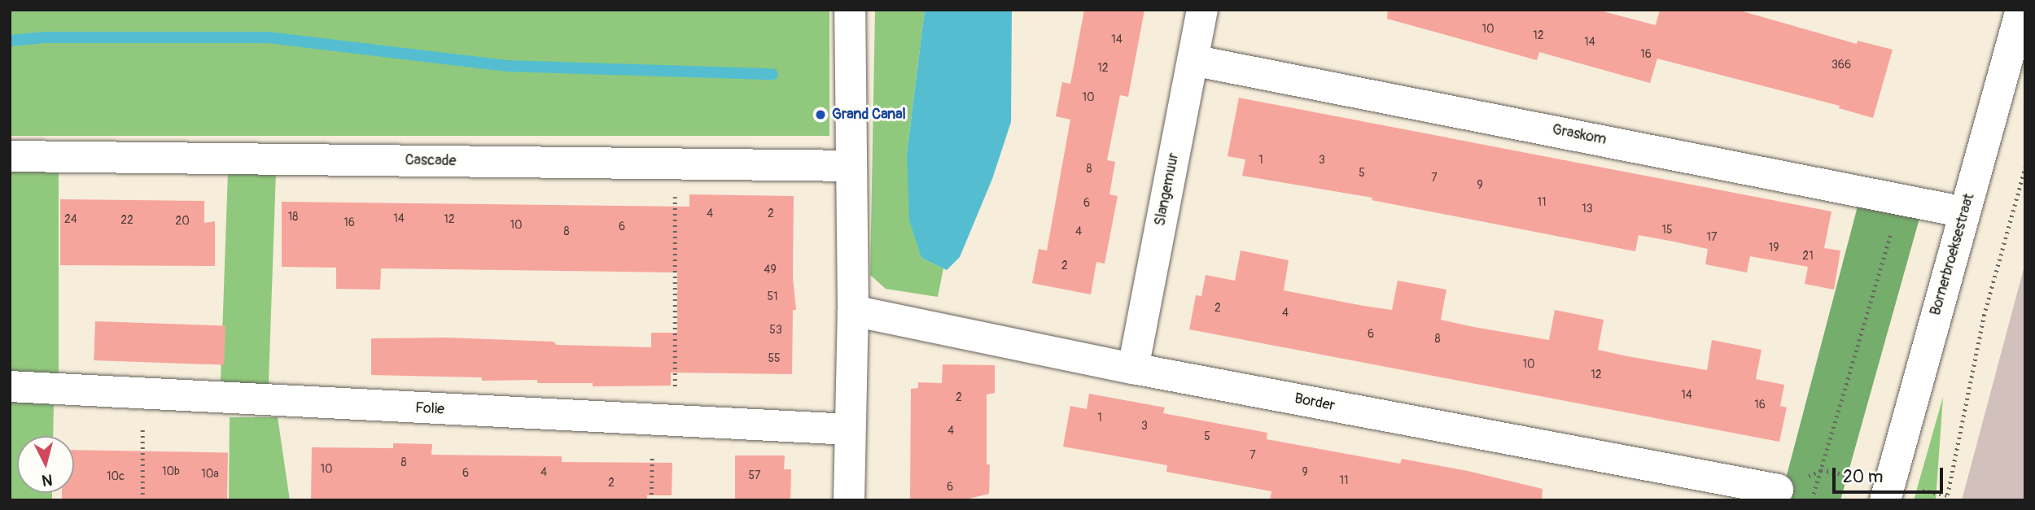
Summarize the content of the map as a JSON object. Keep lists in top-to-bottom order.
{
  "streets": {
    "street": [
      "Graskom",
      "Cascade",
      "Slangemuur",
      "Bornerbroeksestraat",
      "Border",
      "Folie"
    ]
  },
  "crossings": [
    ["Graskom", "Slangemuur"],
    ["Graskom", "Bornerbroeksestraat"],
    ["Slangemuur", "Border"]
  ],
  "places": ["Grand Canal"],
  "house_numbers": [
    "10",
    "12",
    "14",
    "14",
    "16",
    "366",
    "12",
    "10",
    "1",
    "3",
    "8",
    "5",
    "7",
    "9",
    "11",
    "6",
    "13",
    "4",
    "2",
    "18",
    "14",
    "24",
    "12",
    "22",
    "20",
    "16",
    "10",
    "6",
    "15",
    "8",
    "4",
    "17",
    "19",
    "21",
    "2",
    "49",
    "51",
    "2",
    "4",
    "53",
    "6",
    "8",
    "55",
    "10",
    "12",
    "14",
    "2",
    "16",
    "1",
    "3",
    "4",
    "5",
    "7",
    "8",
    "10",
    "10b",
    "4",
    "9",
    "6",
    "10a",
    "57",
    "10c",
    "11",
    "2",
    "6"
  ],
  "scale_bar": "20 m",
  "north": "bottom"
}
